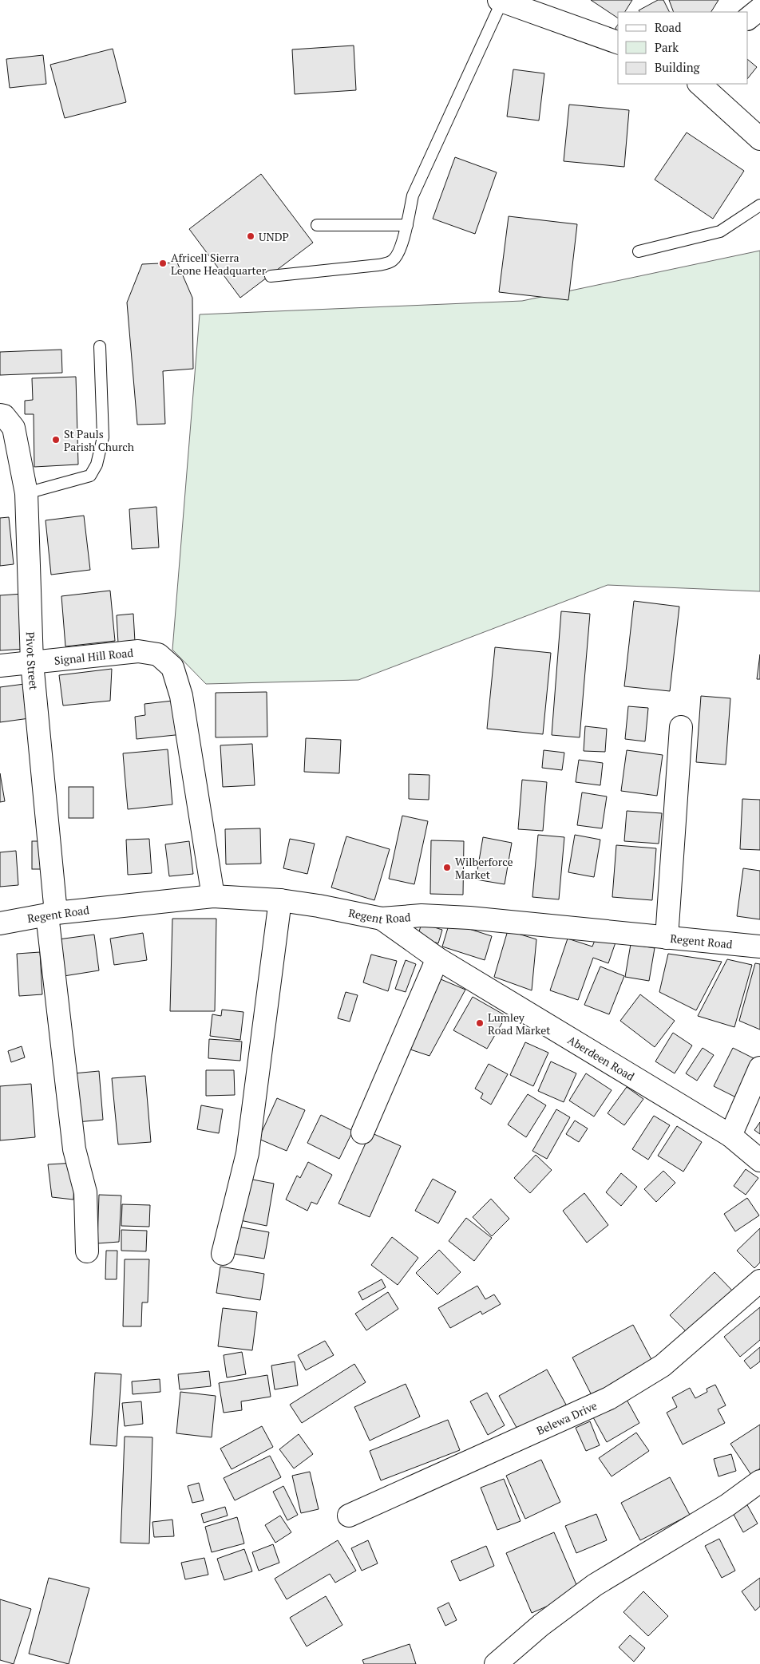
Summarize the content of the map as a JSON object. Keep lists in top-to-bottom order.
{
  "streets": {
    "street": [
      "Signal Hill Road",
      "Pivot Street",
      "Regent Road",
      "Aberdeen Road",
      "Belewa Drive"
    ]
  },
  "crossings": [
    ["Signal Hill Road", "Pivot Street"],
    ["Signal Hill Road", "Regent Road"],
    ["Pivot Street", "Regent Road"],
    ["Regent Road", "Aberdeen Road"]
  ],
  "places": [
    "UNDP",
    "Africell Sierra Leone Headquarter",
    "St Pauls Parish Church",
    "Wilberforce Market",
    "Lumley Road Market"
  ],
  "legend": ["Road", "Park", "Building"]
}
